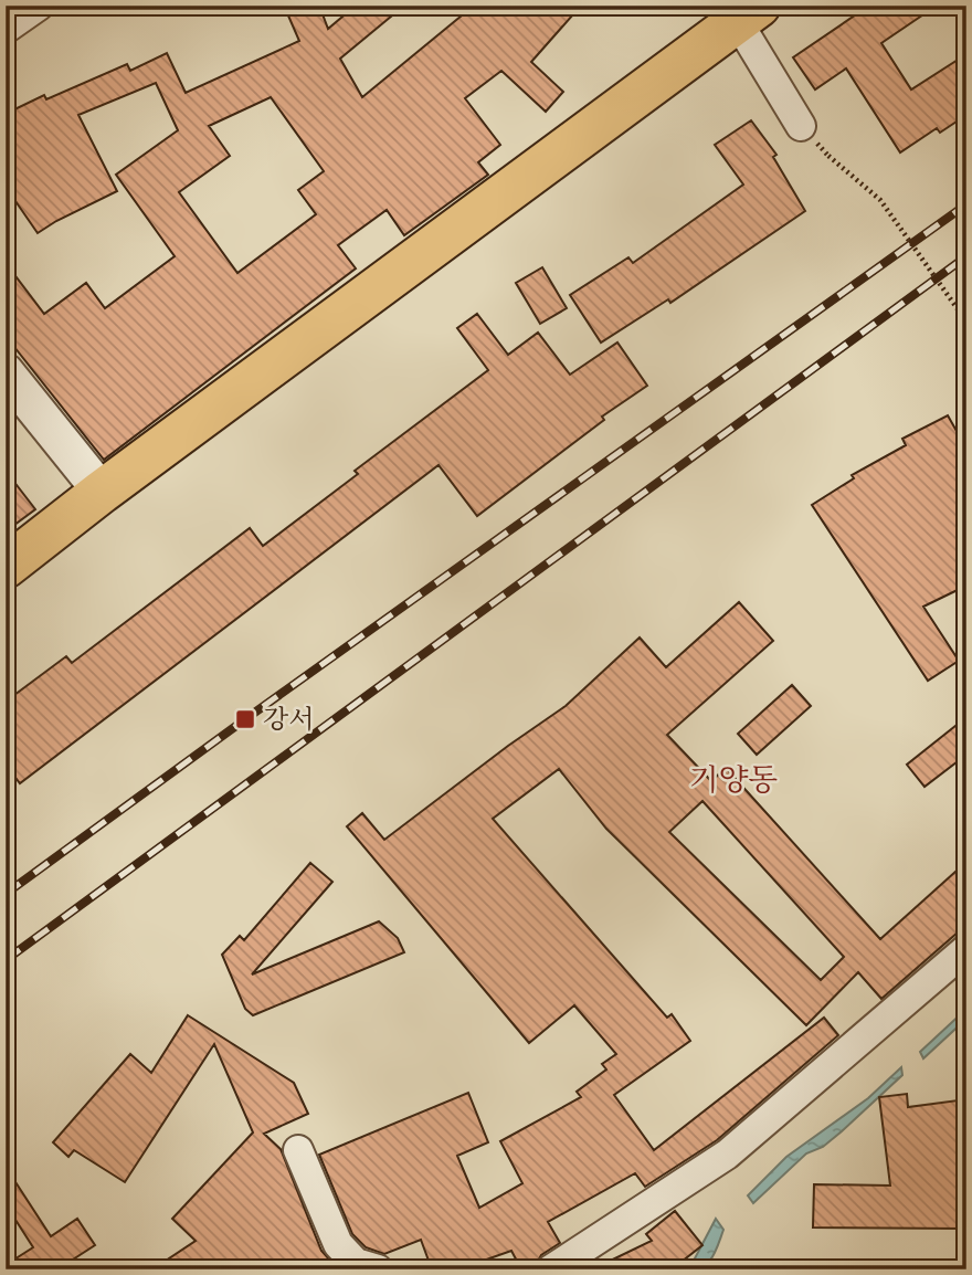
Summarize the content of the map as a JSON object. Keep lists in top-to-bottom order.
{
  "districts": ["기양동"],
  "places": {
    "transit": ["강서"]
  }
}
